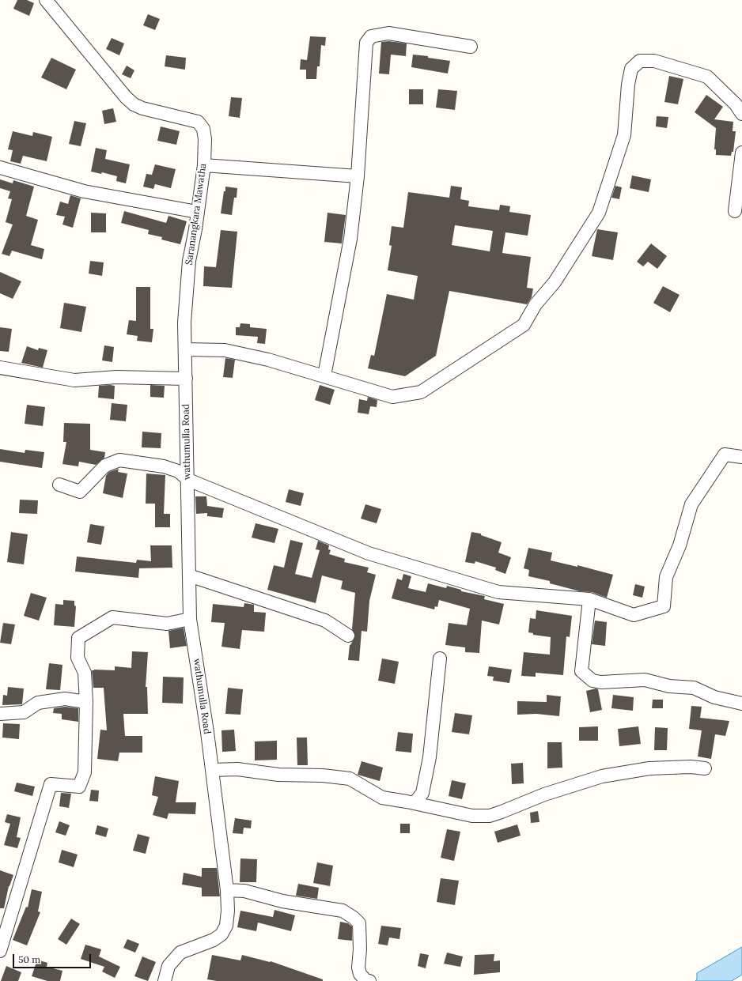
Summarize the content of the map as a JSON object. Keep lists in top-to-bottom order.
{
  "streets": {
    "street": ["Saranangkara Mawatha", "wathumulla Road"]
  },
  "crossings": [
    ["Saranangkara Mawatha", "wathumulla Road"]
  ],
  "scale_bar": "50 m"
}
